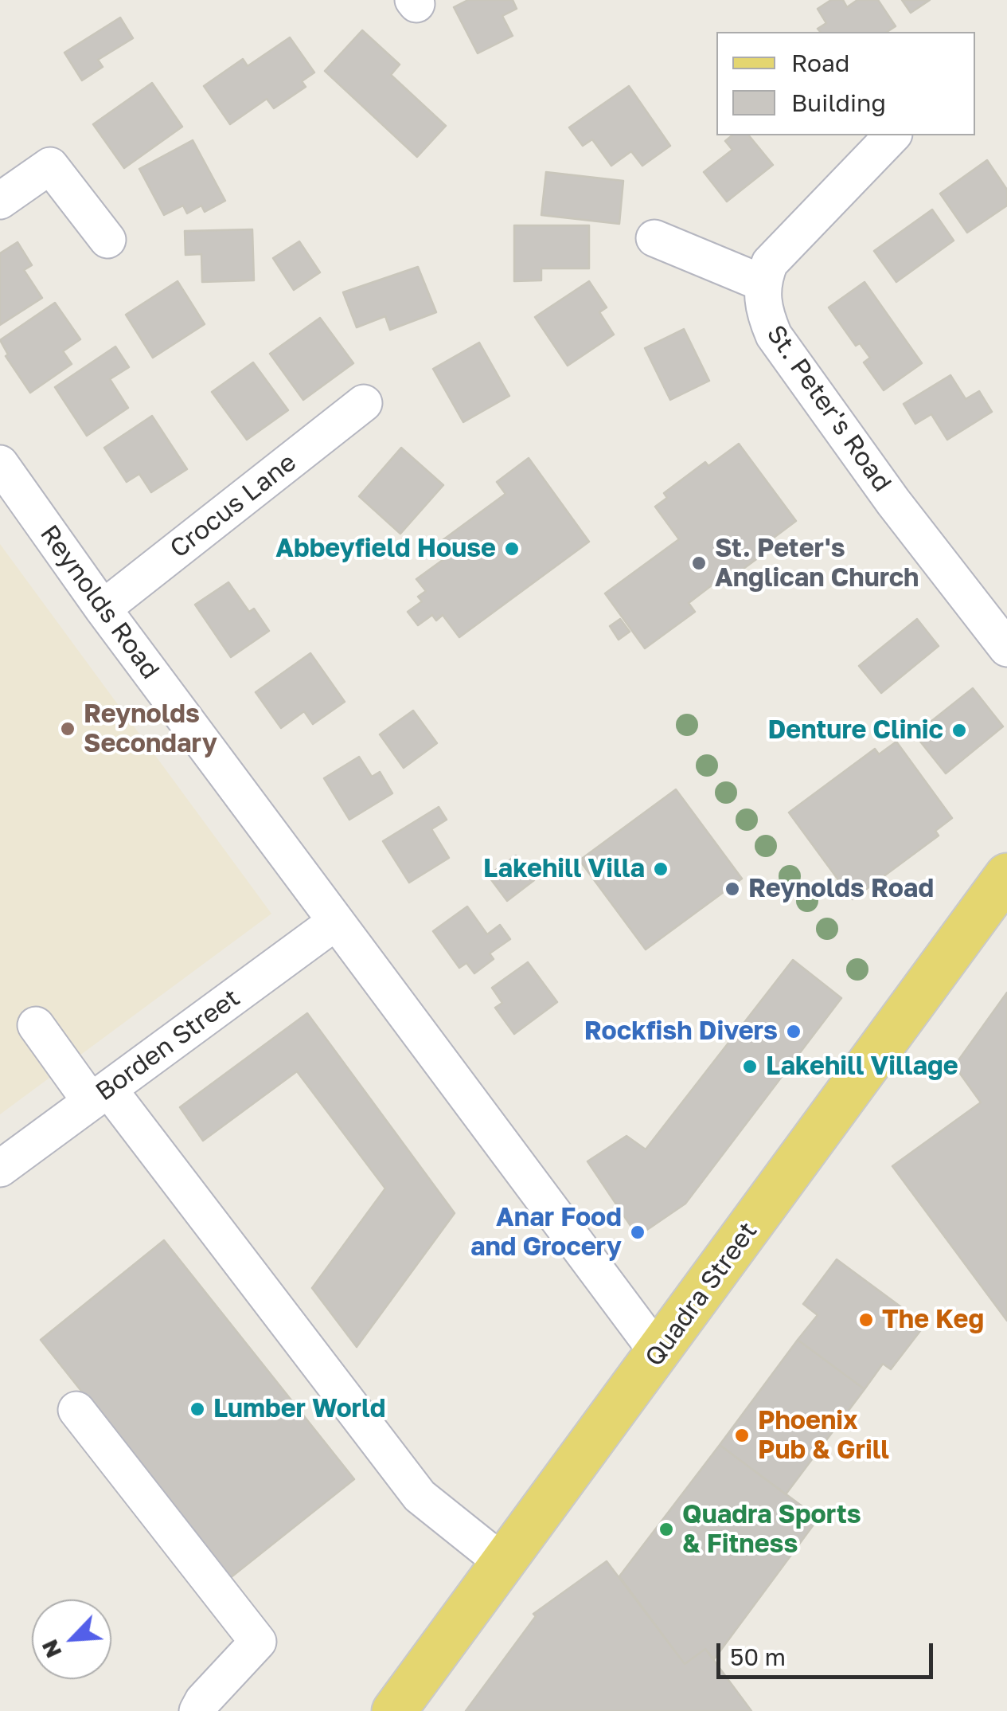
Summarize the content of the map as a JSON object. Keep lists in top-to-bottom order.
{
  "streets": {
    "main road": ["Quadra Street"],
    "street": [
      "St. Peter's Road",
      "Crocus Lane",
      "Reynolds Road",
      "Borden Street"
    ]
  },
  "crossings": [
    ["Crocus Lane", "Reynolds Road"],
    ["Reynolds Road", "Borden Street"],
    ["Reynolds Road", "Quadra Street"]
  ],
  "places": [
    "Abbeyfield House",
    "St. Peter's Anglican Church",
    "Reynolds Secondary",
    "Denture Clinic",
    "Lakehill Villa",
    "Reynolds Road",
    "Rockfish Divers",
    "Lakehill Village",
    "Anar Food and Grocery",
    "The Keg",
    "Lumber World",
    "Phoenix Pub & Grill",
    "Quadra Sports & Fitness"
  ],
  "legend": ["Road", "Building"],
  "scale_bar": "50 m",
  "north": "bottom left"
}
